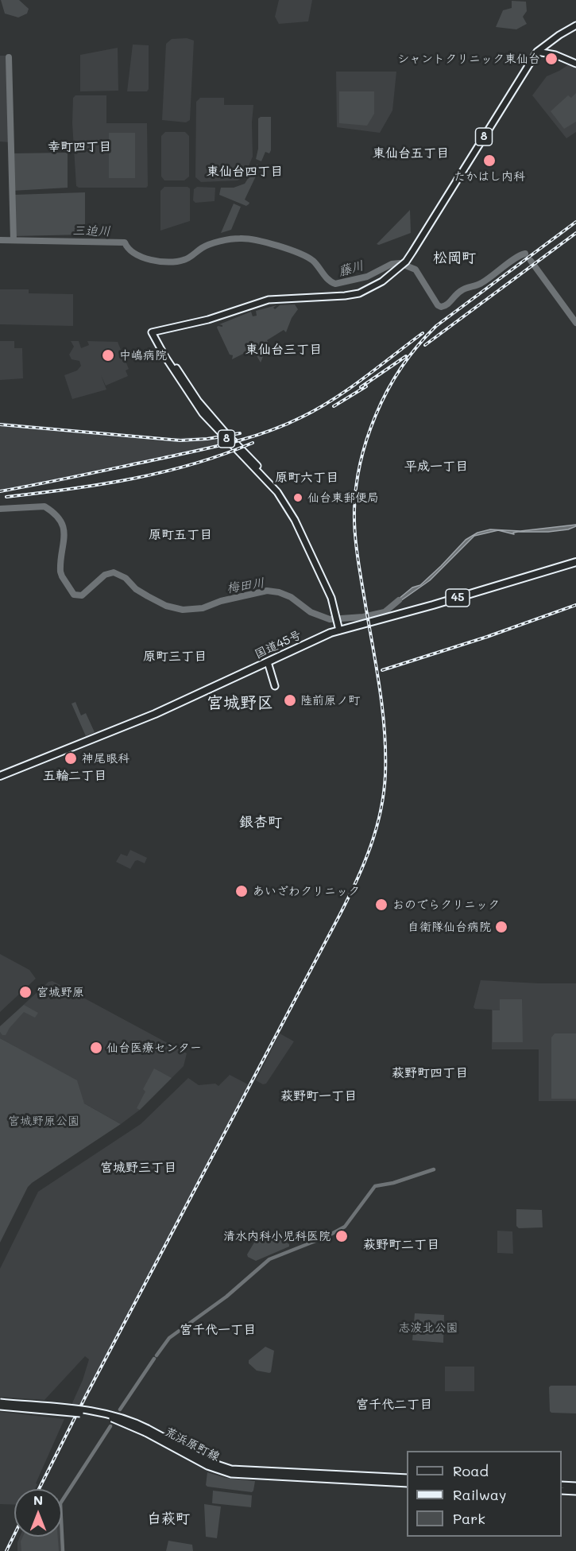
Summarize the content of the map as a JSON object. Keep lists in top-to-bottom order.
{
  "streets": {
    "highway": ["45", "国道45号"],
    "main road": ["8", "荒浜原町線"]
  },
  "crossings": [
    ["8", "国道45号"]
  ],
  "districts": [
    "幸町四丁目",
    "東仙台五丁目",
    "東仙台四丁目",
    "松岡町",
    "東仙台三丁目",
    "平成一丁目",
    "原町六丁目",
    "原町五丁目",
    "原町三丁目",
    "宮城野区",
    "五輪二丁目",
    "銀杏町",
    "萩野町四丁目",
    "萩野町一丁目",
    "宮城野三丁目",
    "萩野町二丁目",
    "宮千代一丁目",
    "宮千代二丁目",
    "白萩町"
  ],
  "water": ["三迫川", "藤川", "梅田川"],
  "parks": ["宮城野原公園", "志波北公園"],
  "places": [
    "シャントクリニック東仙台",
    "たかはし内科",
    "中嶋病院",
    "仙台東郵便局",
    "陸前原ノ町",
    "神尾眼科",
    "あいざわクリニック",
    "おのでらクリニック",
    "自衛隊仙台病院",
    "宮城野原",
    "仙台医療センター",
    "清水内科小児科医院"
  ],
  "legend": ["Road", "Railway", "Park"],
  "north": "top"
}
